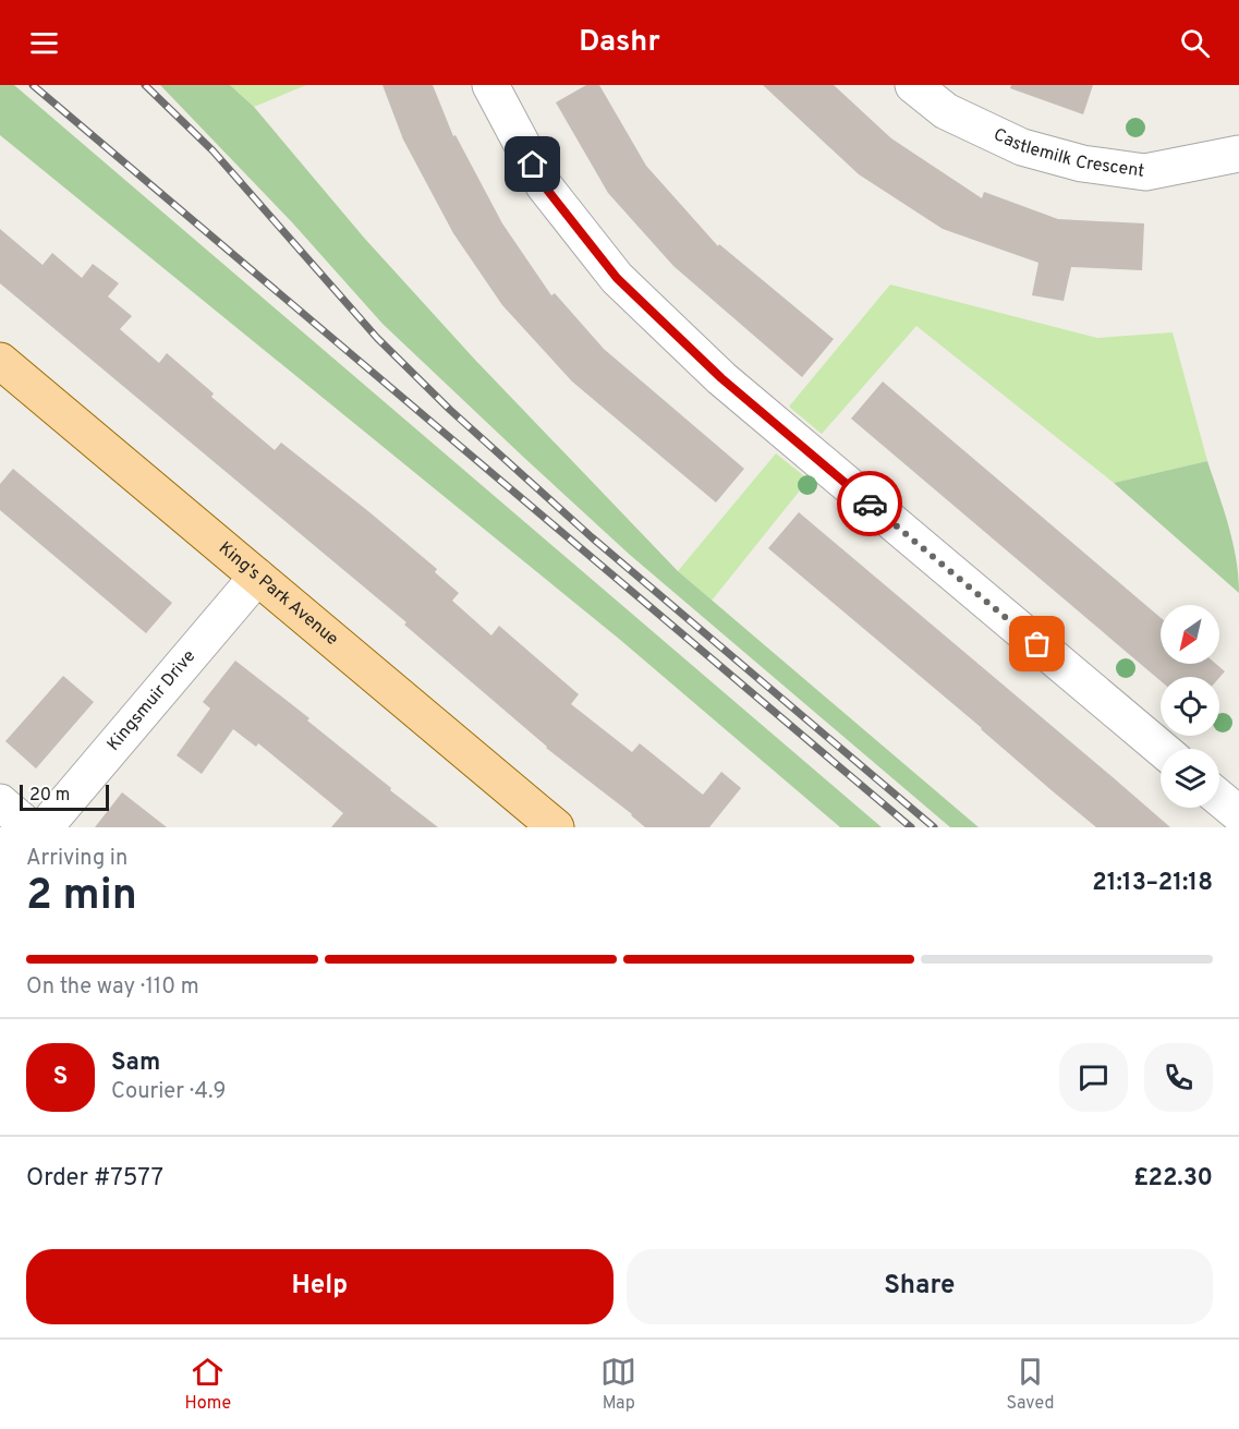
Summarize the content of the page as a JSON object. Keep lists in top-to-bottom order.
{
  "streets": {
    "main road": ["King's Park Avenue"],
    "street": ["Castlemilk Crescent", "Kingsmuir Drive"]
  },
  "crossings": [
    ["King's Park Avenue", "Kingsmuir Drive"]
  ],
  "scale_bar": "20 m",
  "north": "bottom left",
  "page": {
    "header": "Dashr",
    "scale": "20 m",
    "heading": ["2 min", "Arriving in", "21:13–21:18"],
    "panel": [
      "Sam",
      "Courier · 4.9",
      "Order #7577",
      "£22.30"
    ],
    "bar": "On the way · 110 m",
    "round": "S",
    "buttons": ["Help", "Share"],
    "tabs": ["Home", "Map", "Saved"]
  }
}
